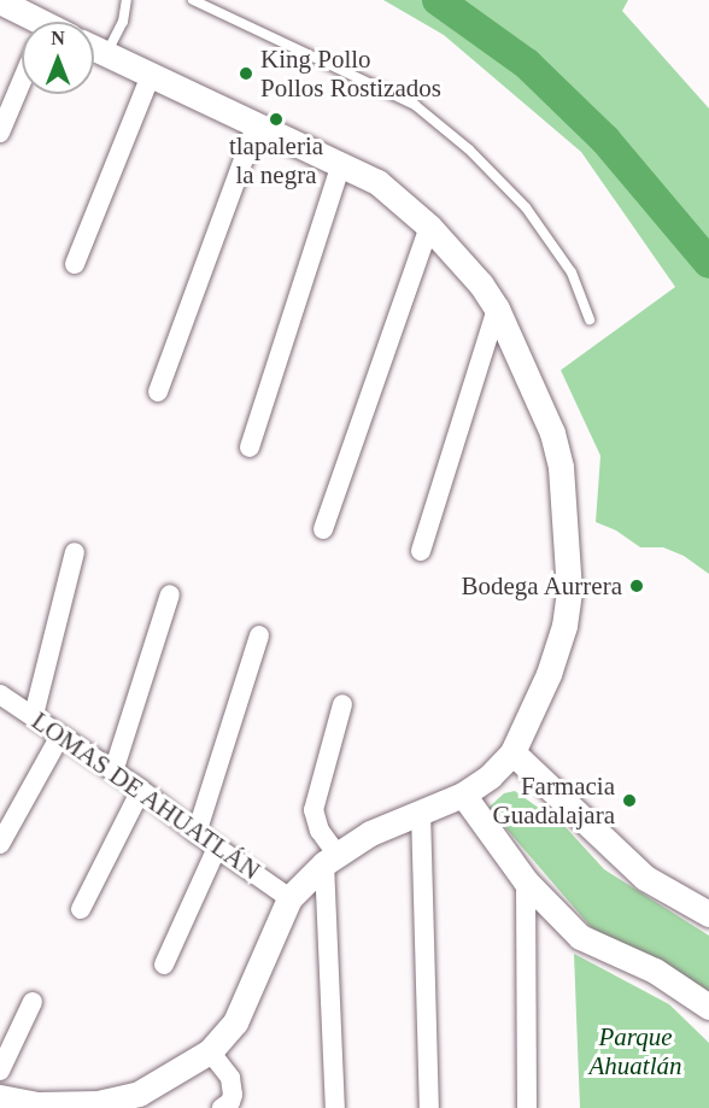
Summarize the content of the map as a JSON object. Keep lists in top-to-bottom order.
{
  "streets": {
    "street": ["LOMAS DE AHUATLÁN"]
  },
  "parks": ["Parque Ahuatlán"],
  "places": [
    "King Pollo Pollos Rostizados",
    "tlapaleria la negra",
    "Bodega Aurrera",
    "Farmacia Guadalajara"
  ],
  "north": "top"
}
